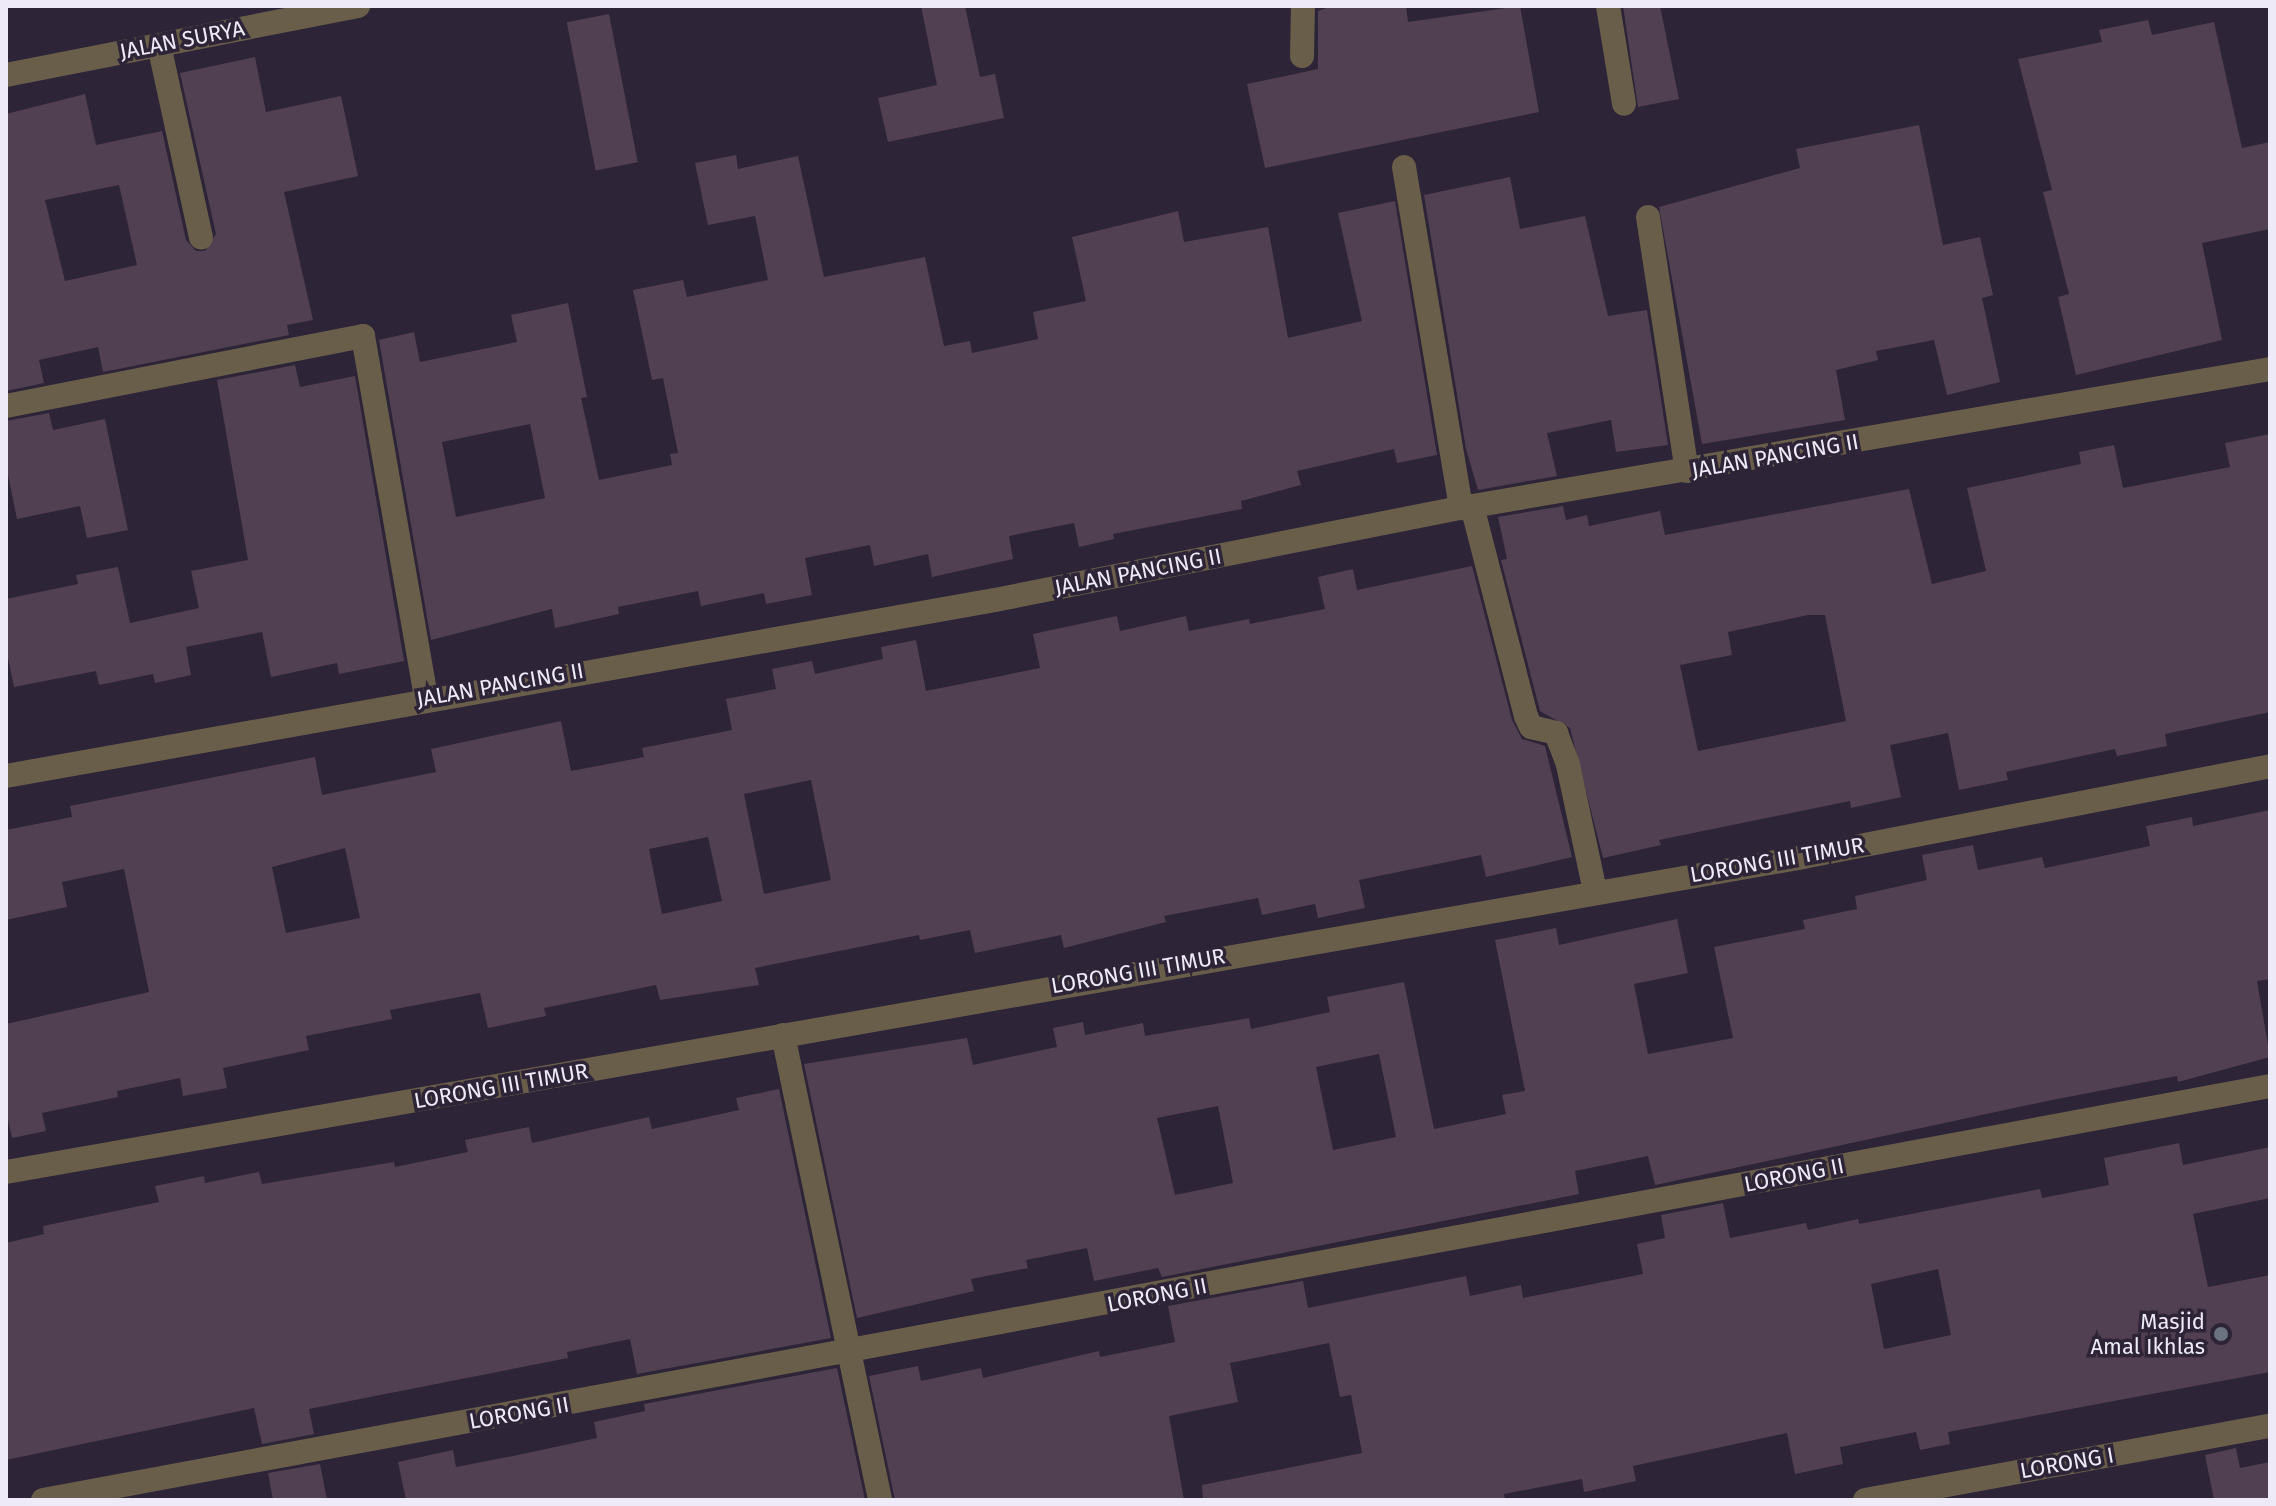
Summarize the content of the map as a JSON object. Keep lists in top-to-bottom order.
{
  "streets": {
    "street": [
      "JALAN SURYA",
      "JALAN PANCING II",
      "LORONG III TIMUR",
      "LORONG II",
      "LORONG I"
    ]
  },
  "places": ["Masjid Amal Ikhlas"]
}
